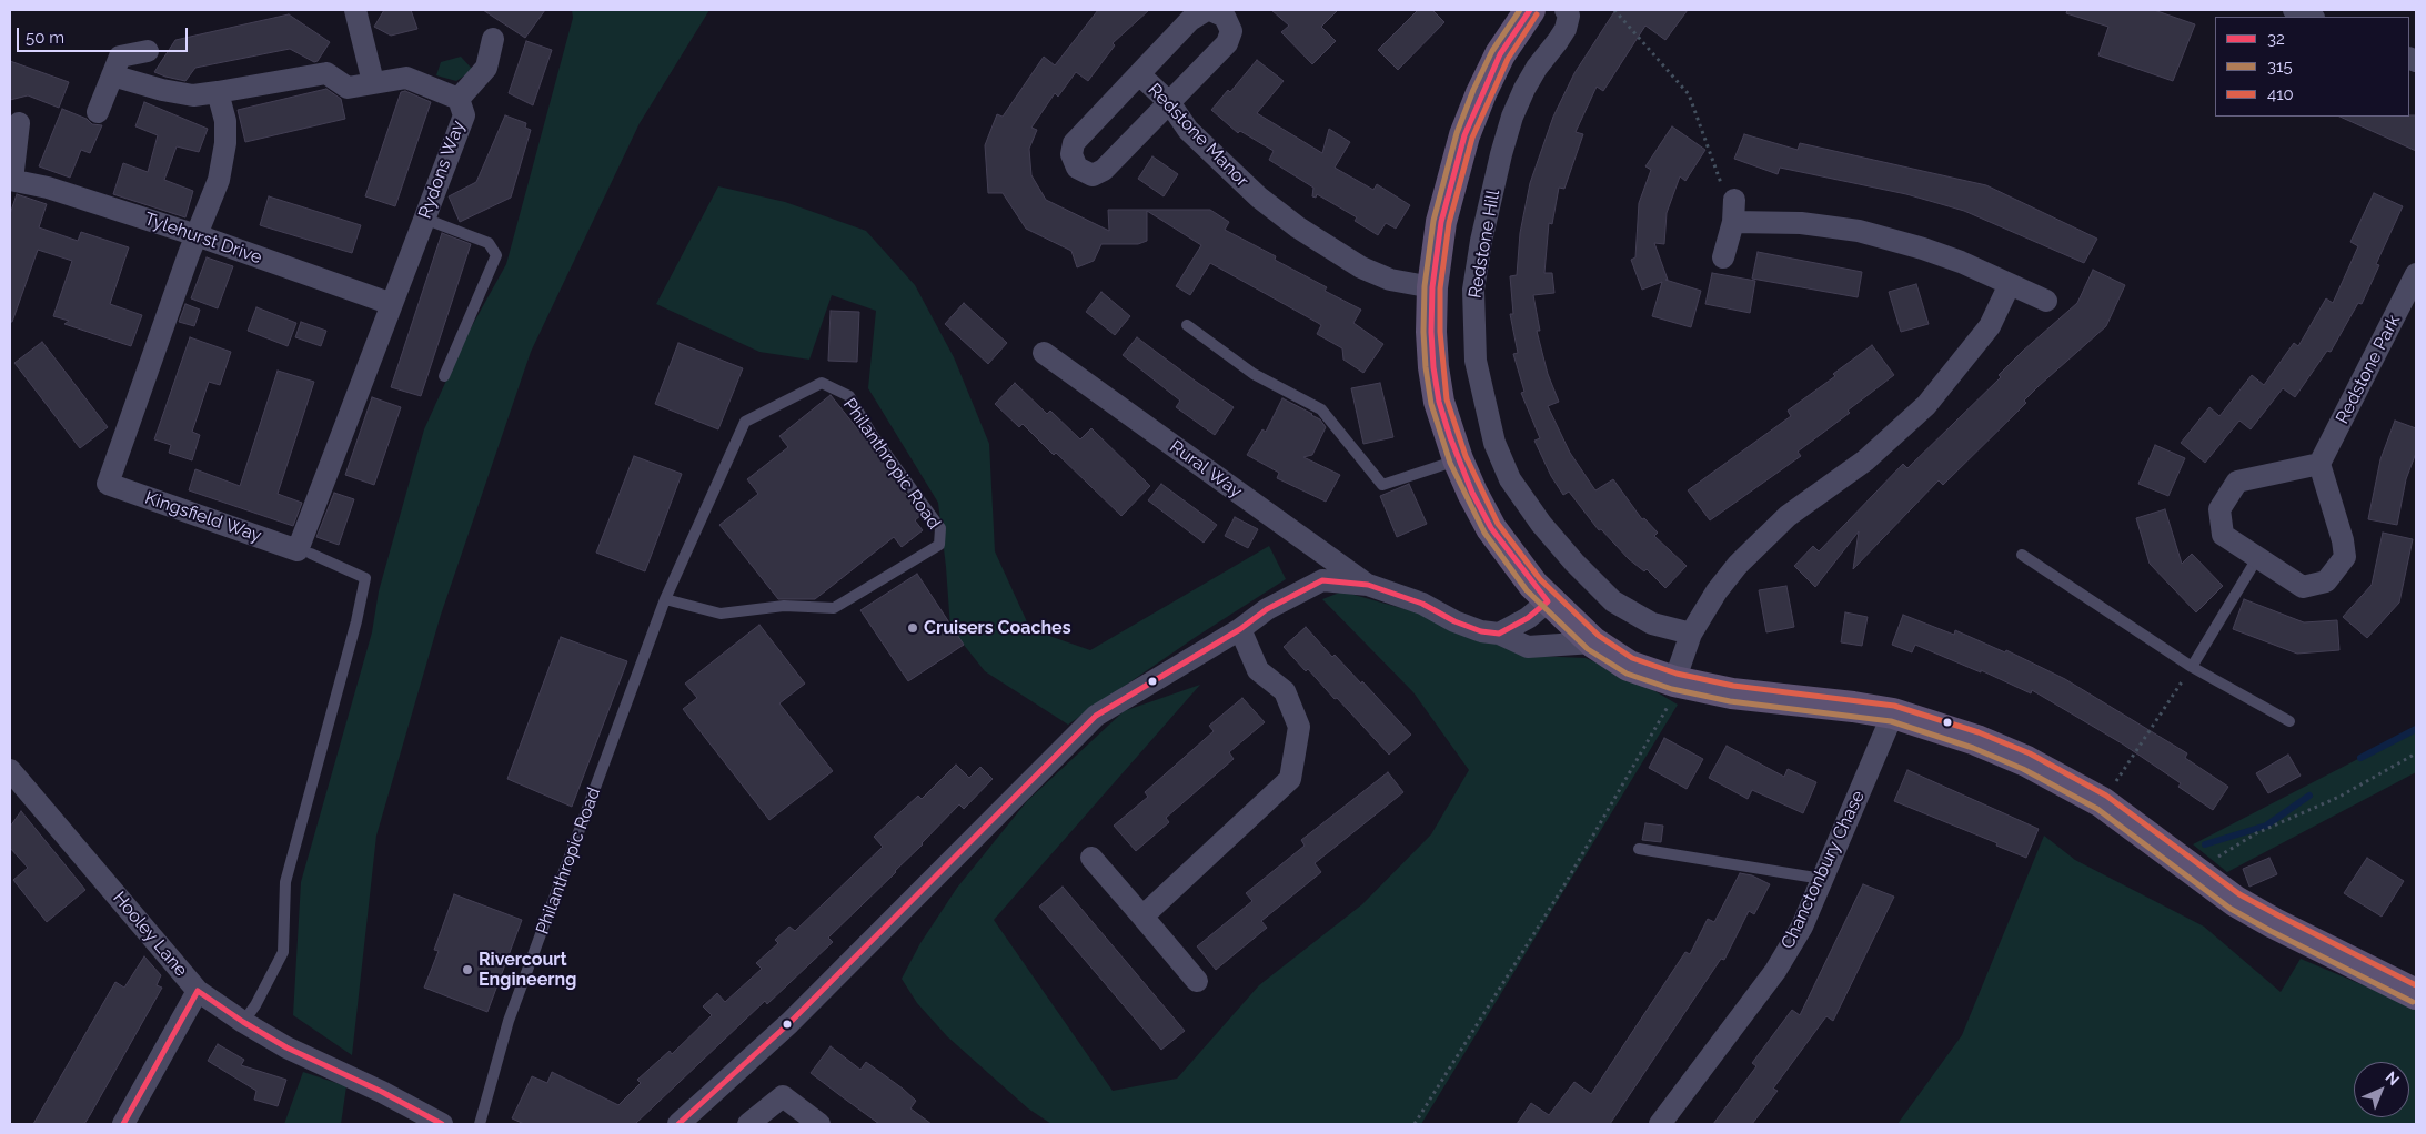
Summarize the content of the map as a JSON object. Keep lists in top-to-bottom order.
{
  "streets": {
    "street": [
      "Redstone Manor",
      "Rydons Way",
      "Tylehurst Drive",
      "Redstone Hill",
      "Redstone Park",
      "Rural Way",
      "Kingsfield Way",
      "Chanctonbury Chase",
      "Hooley Lane"
    ],
    "lane": ["Philanthropic Road"]
  },
  "crossings": [
    ["Rydons Way", "Tylehurst Drive"],
    ["Rydons Way", "Kingsfield Way"],
    ["Tylehurst Drive", "Kingsfield Way"]
  ],
  "places": ["Cruisers Coaches", "Rivercourt Engineerng"],
  "lines": ["transit line 32", "transit line 315", "transit line 410"],
  "legend": ["32", "315", "410"],
  "scale_bar": "50 m",
  "north": "top right"
}
